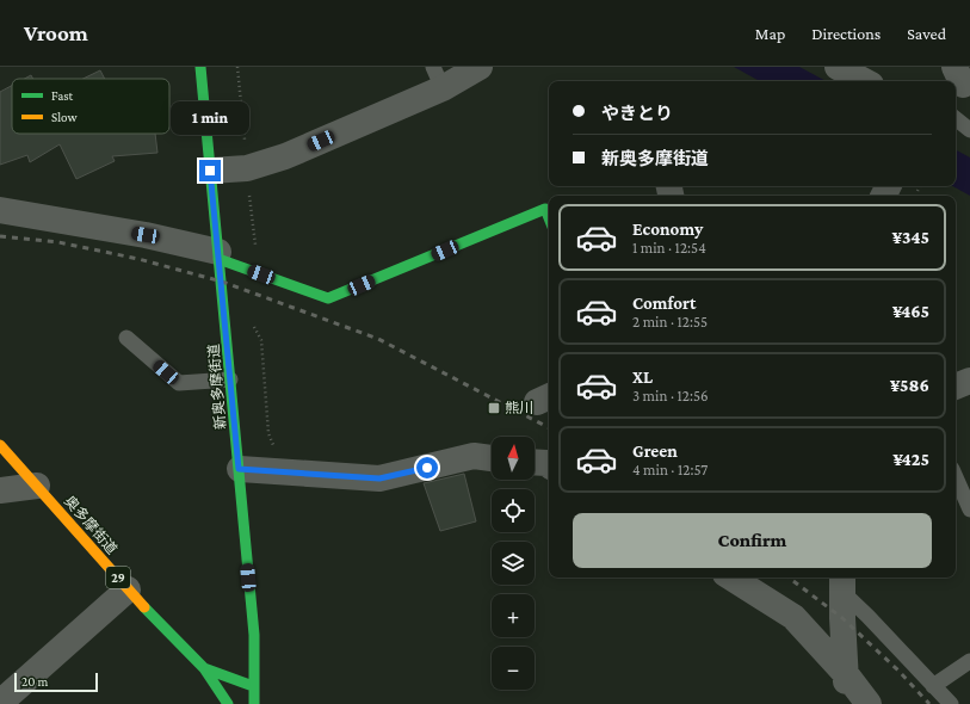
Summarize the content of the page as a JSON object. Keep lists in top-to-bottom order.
{
  "streets": {
    "main road": ["新奥多摩街道", "奥多摩街道", "29"]
  },
  "crossings": [
    ["新奥多摩街道", "奥多摩街道"]
  ],
  "places": {
    "transit": ["熊川"]
  },
  "legend": ["Fast", "Slow"],
  "scale_bar": "20 m",
  "north": "top",
  "page": {
    "header": "Vroom",
    "nav": ["Map", "Directions", "Saved"],
    "banner": ["やきとり", "新奥多摩街道"],
    "bubble": "1 min",
    "list": [
      {
        "name": "Economy",
        "note": "1 min · 12:54",
        "value": "¥345"
      },
      {
        "name": "Comfort",
        "note": "2 min · 12:55",
        "value": "¥465"
      },
      {
        "name": "XL",
        "note": "3 min · 12:56",
        "value": "¥586"
      },
      {
        "name": "Green",
        "note": "4 min · 12:57",
        "value": "¥425"
      }
    ],
    "map_buttons": ["+", "−"],
    "buttons": "Confirm",
    "scale": "20 m"
  }
}
